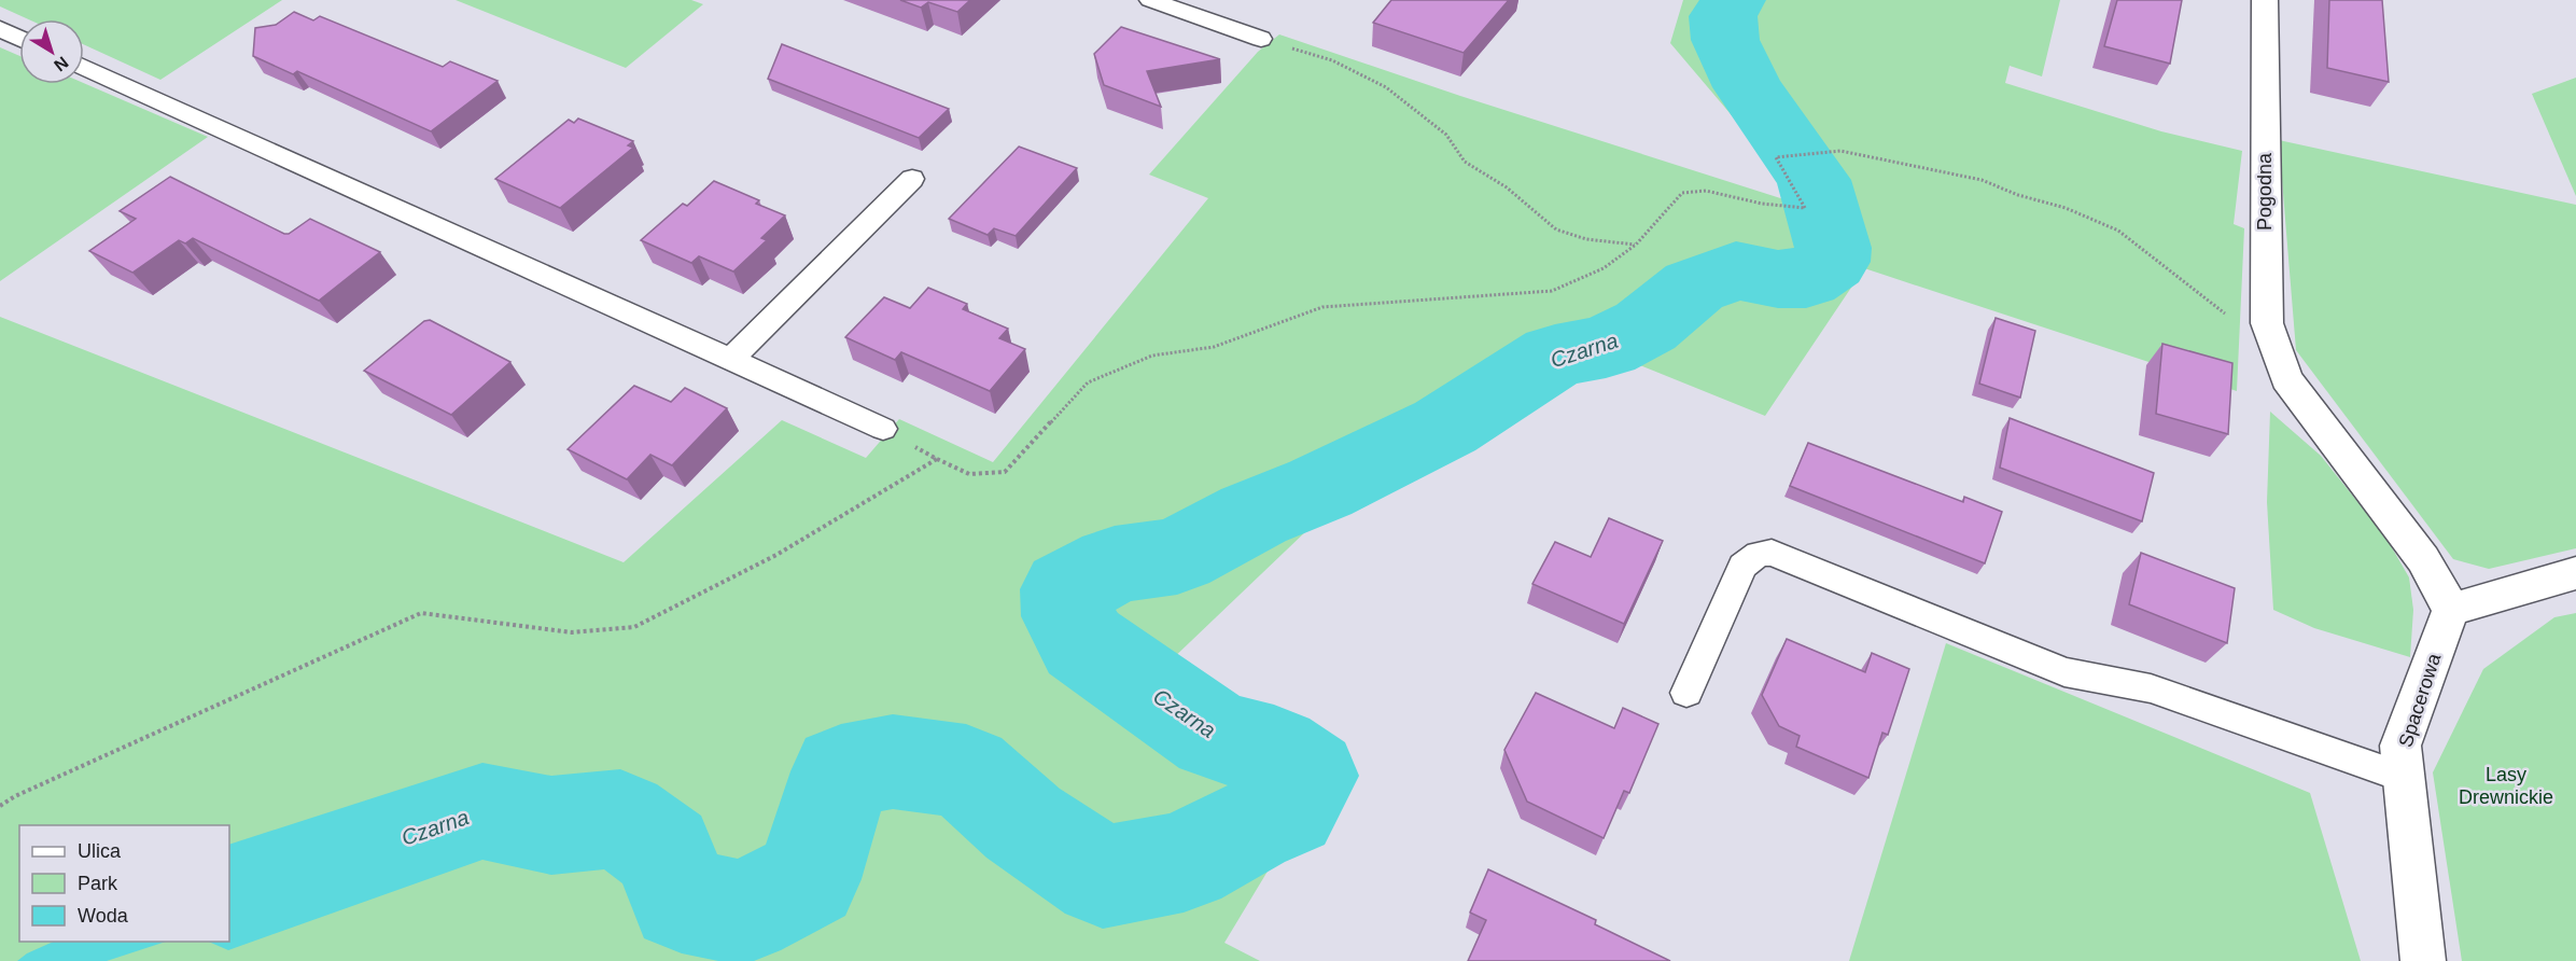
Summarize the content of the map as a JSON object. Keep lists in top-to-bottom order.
{
  "streets": {
    "street": ["Pogodna", "Spacerowa"]
  },
  "crossings": [
    ["Pogodna", "Spacerowa"]
  ],
  "water": ["Czarna"],
  "parks": ["Lasy Drewnickie"],
  "legend": ["Ulica", "Park", "Woda"],
  "north": "bottom right"
}
